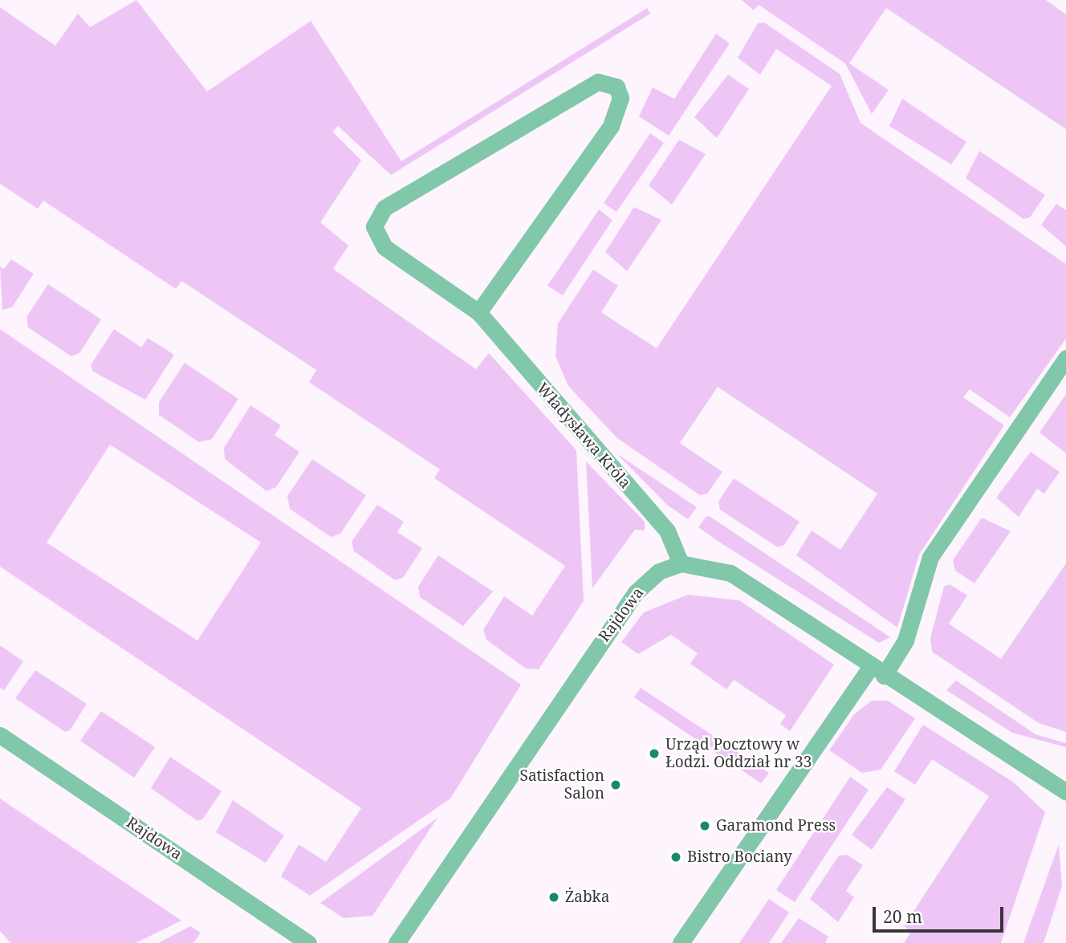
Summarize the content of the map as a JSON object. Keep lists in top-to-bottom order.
{
  "streets": {
    "street": ["Władysława Króla", "Rajdowa"]
  },
  "crossings": [
    ["Władysława Króla", "Rajdowa"]
  ],
  "places": [
    "Urząd Pocztowy w Łodzi. Oddział nr 33",
    "Satisfaction Salon",
    "Garamond Press",
    "Bistro Bociany",
    "Żabka"
  ],
  "scale_bar": "20 m"
}
